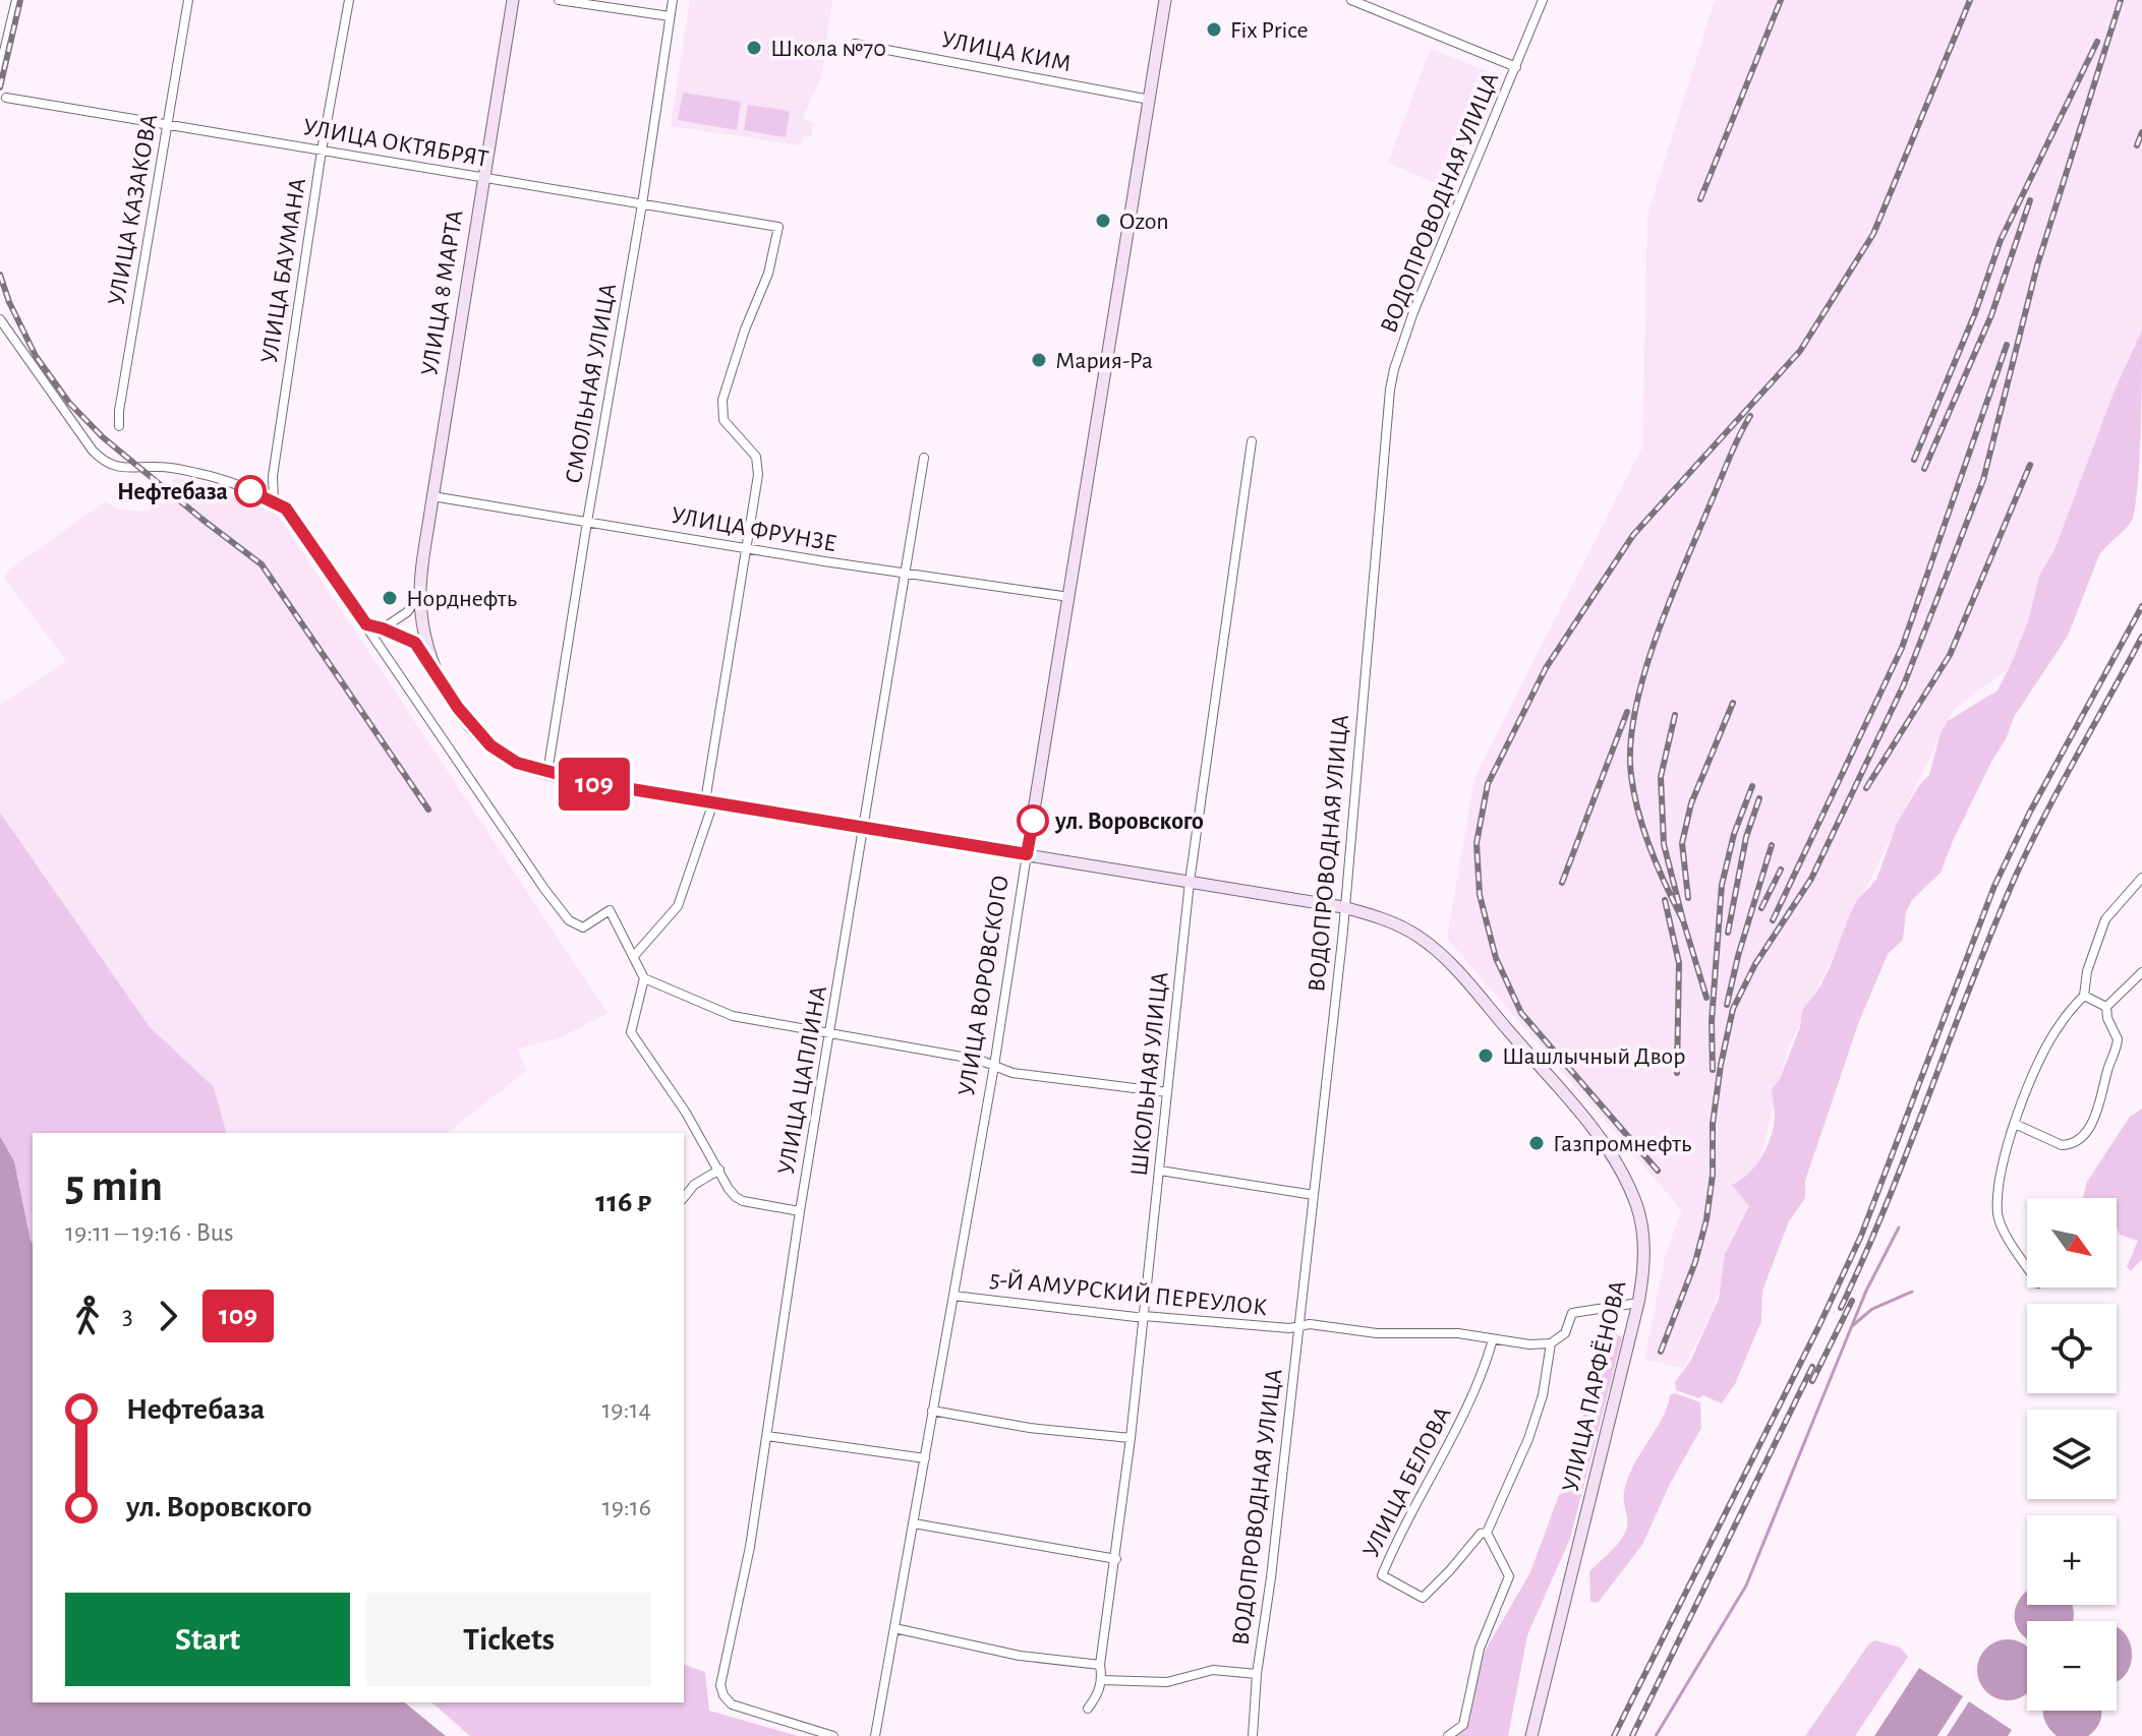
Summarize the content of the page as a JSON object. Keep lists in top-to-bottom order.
{
  "streets": {
    "main road": ["УЛИЦА 8 МАРТА", "УЛИЦА ВОРОВСКОГО", "УЛИЦА ПАРФЁНОВА"],
    "street": [
      "УЛИЦА КИМ",
      "УЛИЦА ОКТЯБРЯТ",
      "ВОДОПРОВОДНАЯ УЛИЦА",
      "УЛИЦА КАЗАКОВА",
      "УЛИЦА БАУМАНА",
      "СМОЛЬНАЯ УЛИЦА",
      "УЛИЦА ФРУНЗЕ",
      "ШКОЛЬНАЯ УЛИЦА",
      "УЛИЦА ЦАПЛИНА",
      "5-Й АМУРСКИЙ ПЕРЕУЛОК",
      "УЛИЦА БЕЛОВА"
    ]
  },
  "crossings": [
    ["УЛИЦА КИМ", "УЛИЦА ВОРОВСКОГО"],
    ["УЛИЦА ОКТЯБРЯТ", "УЛИЦА КАЗАКОВА"],
    ["УЛИЦА ОКТЯБРЯТ", "УЛИЦА БАУМАНА"],
    ["УЛИЦА ОКТЯБРЯТ", "УЛИЦА 8 МАРТА"],
    ["УЛИЦА ОКТЯБРЯТ", "СМОЛЬНАЯ УЛИЦА"],
    ["УЛИЦА ОКТЯБРЯТ", "УЛИЦА ФРУНЗЕ"],
    ["ВОДОПРОВОДНАЯ УЛИЦА", "5-Й АМУРСКИЙ ПЕРЕУЛОК"],
    ["ВОДОПРОВОДНАЯ УЛИЦА", "УЛИЦА ПАРФЁНОВА"],
    ["УЛИЦА 8 МАРТА", "СМОЛЬНАЯ УЛИЦА"],
    ["УЛИЦА 8 МАРТА", "УЛИЦА ФРУНЗЕ"],
    ["УЛИЦА 8 МАРТА", "УЛИЦА ПАРФЁНОВА"],
    ["СМОЛЬНАЯ УЛИЦА", "УЛИЦА ФРУНЗЕ"],
    ["УЛИЦА ФРУНЗЕ", "УЛИЦА ВОРОВСКОГО"],
    ["УЛИЦА ФРУНЗЕ", "УЛИЦА ЦАПЛИНА"],
    ["УЛИЦА ВОРОВСКОГО", "5-Й АМУРСКИЙ ПЕРЕУЛОК"],
    ["УЛИЦА ВОРОВСКОГО", "УЛИЦА ПАРФЁНОВА"],
    ["ШКОЛЬНАЯ УЛИЦА", "5-Й АМУРСКИЙ ПЕРЕУЛОК"],
    ["ШКОЛЬНАЯ УЛИЦА", "УЛИЦА ПАРФЁНОВА"],
    ["УЛИЦА ЦАПЛИНА", "УЛИЦА ПАРФЁНОВА"],
    ["5-Й АМУРСКИЙ ПЕРЕУЛОК", "УЛИЦА БЕЛОВА"]
  ],
  "places": [
    "Fix Price",
    "Школа №70",
    "Ozon",
    "Мария-Ра",
    "Нефтебаза",
    "Норднефть",
    "ул. Воровского",
    "Шашлычный Двор",
    "Газпромнефть"
  ],
  "lines": ["bus line 109"],
  "north": "bottom right",
  "page": {
    "on_map": "109",
    "heading": ["5 min", "19:11 – 19:16 · Bus", "116 ₽"],
    "map_buttons": ["+", "−"],
    "legs": ["3", "109"],
    "list": [
      {
        "name": "Нефтебаза",
        "value": "19:14"
      },
      {
        "name": "ул. Воровского",
        "value": "19:16"
      }
    ],
    "buttons": ["Start", "Tickets"]
  }
}
